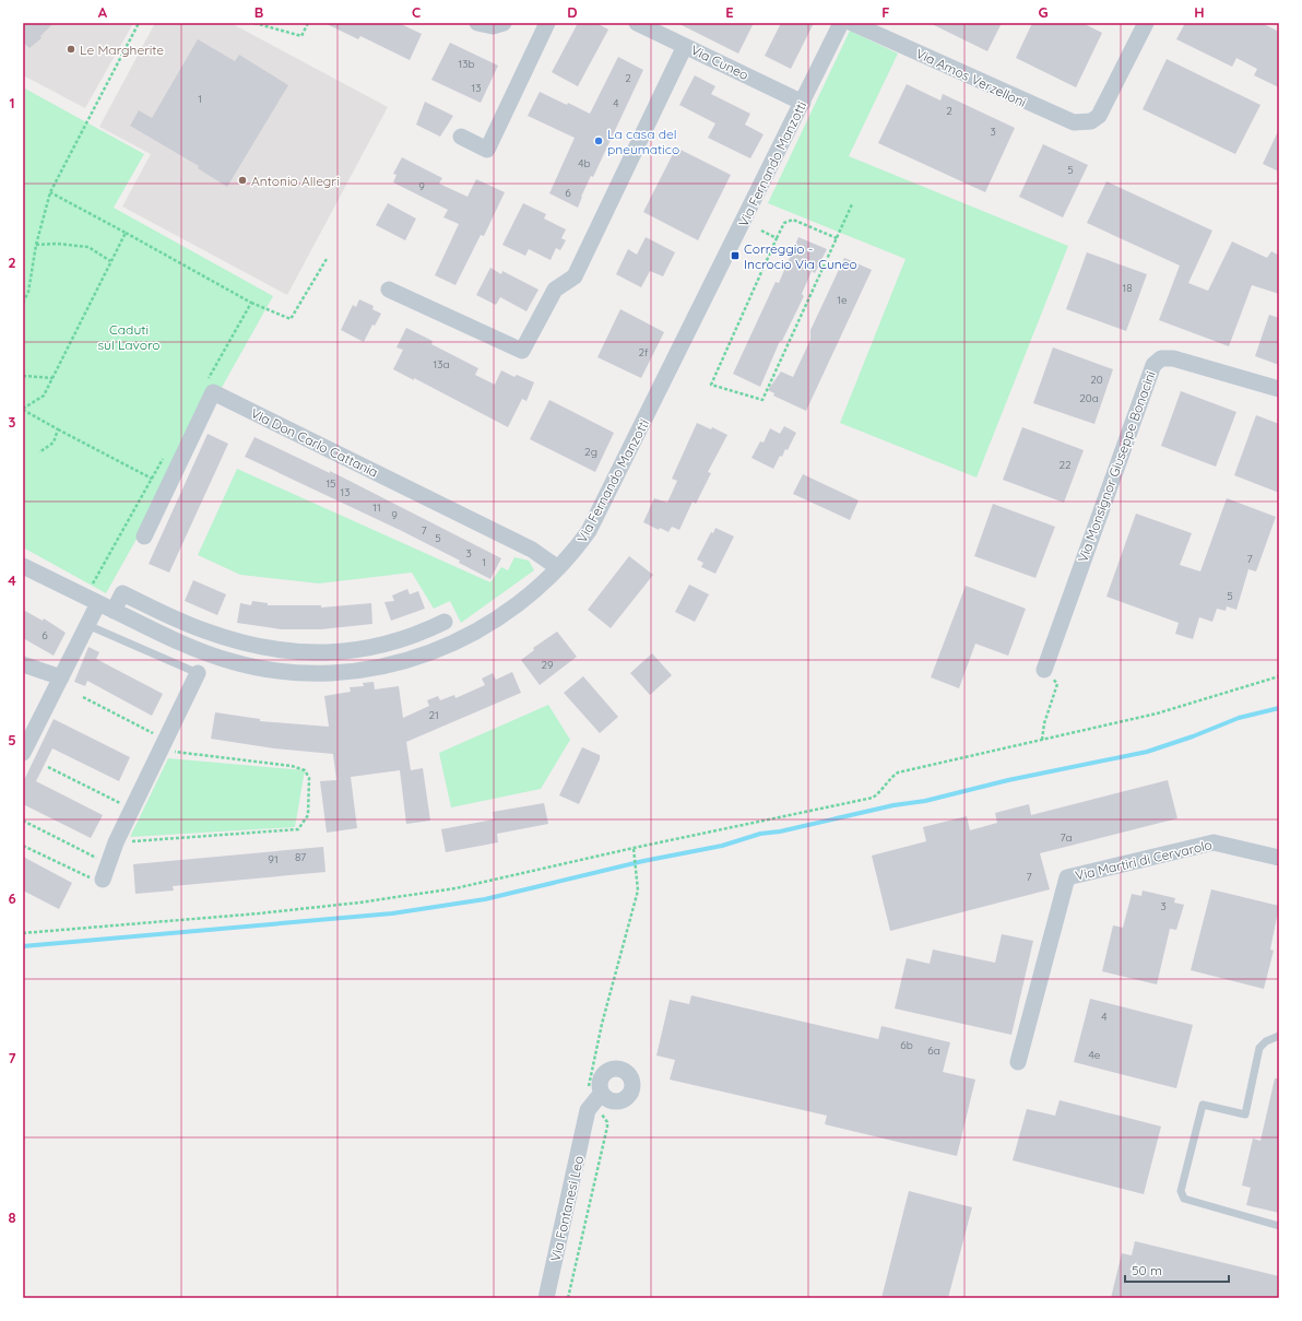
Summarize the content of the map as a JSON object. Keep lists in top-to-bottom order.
{
  "streets": {
    "street": [
      "Via Cuneo",
      "Via Amos Verzelloni",
      "Via Fernando Manzotti",
      "Via Don Carlo Cattania",
      "Via Monsignor Giuseppe Bonacini",
      "Via Martiri di Cervarolo",
      "Via Fontanesi Leo"
    ]
  },
  "crossings": [
    ["Via Cuneo", "Via Fernando Manzotti"],
    ["Via Fernando Manzotti", "Via Don Carlo Cattania"]
  ],
  "parks": ["Caduti sul Lavoro"],
  "places": {
    "other": ["Le Margherite", "La casa del pneumatico", "Antonio Allegri"],
    "transit": ["Correggio - Incrocio Via Cuneo"]
  },
  "house_numbers": [
    "13b",
    "2",
    "13",
    "1",
    "4",
    "2",
    "3",
    "4b",
    "5",
    "9",
    "6",
    "18",
    "1e",
    "2f",
    "13a",
    "20",
    "20a",
    "2g",
    "22",
    "15",
    "13",
    "11",
    "9",
    "7",
    "5",
    "3",
    "7",
    "1",
    "5",
    "6",
    "29",
    "21",
    "7a",
    "87",
    "91",
    "7",
    "3",
    "4",
    "6b",
    "6a",
    "4e"
  ],
  "scale_bar": "50 m",
  "grid": {
    "columns": [
      "A",
      "B",
      "C",
      "D",
      "E",
      "F",
      "G",
      "H"
    ],
    "rows": [
      "1",
      "2",
      "3",
      "4",
      "5",
      "6",
      "7",
      "8"
    ]
  }
}
